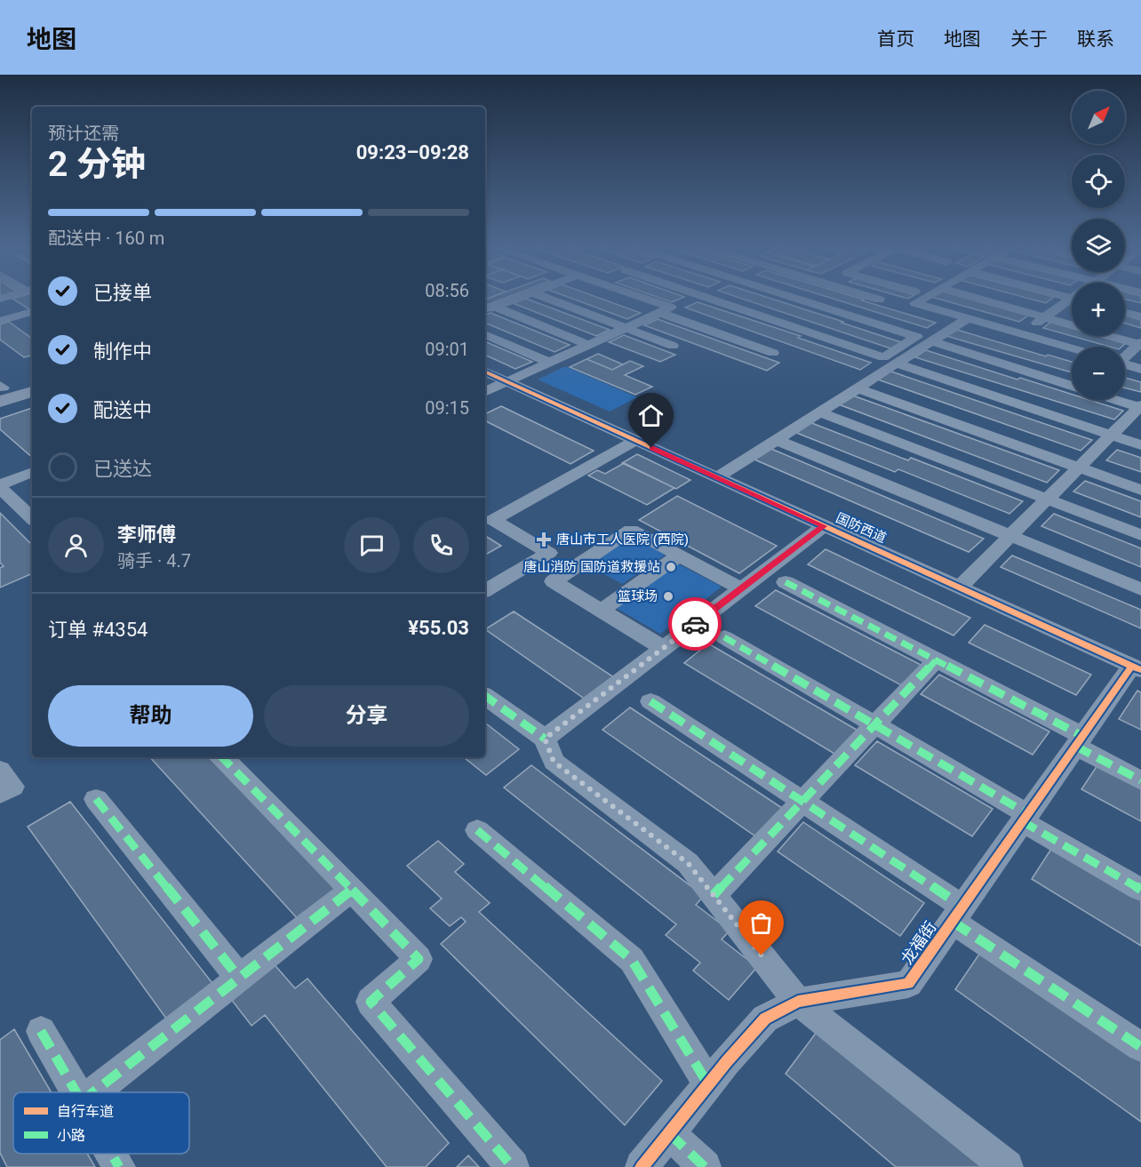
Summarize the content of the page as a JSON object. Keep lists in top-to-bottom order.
{
  "streets": {
    "street": ["国防西道", "龙福街"]
  },
  "crossings": [
    ["国防西道", "龙福街"]
  ],
  "places": {
    "health": ["唐山市工人医院 (西院)"],
    "other": ["唐山消防 国防道救援站", "篮球场"]
  },
  "legend": ["自行车道", "小路"],
  "north": "top right",
  "page": {
    "header": "地图",
    "nav": [
      "首页",
      "地图",
      "关于",
      "联系"
    ],
    "map_buttons": ["+", "−"],
    "heading": ["2 分钟", "预计还需", "09:23–09:28"],
    "panel": [
      "李师傅",
      "骑手 · 4.7",
      "订单 #4354",
      "¥55.03"
    ],
    "bar": "配送中 · 160 m",
    "list": [
      ["已接单", "08:56"],
      ["制作中", "09:01"],
      ["配送中", "09:15"],
      "已送达"
    ],
    "buttons": ["帮助", "分享"]
  }
}
